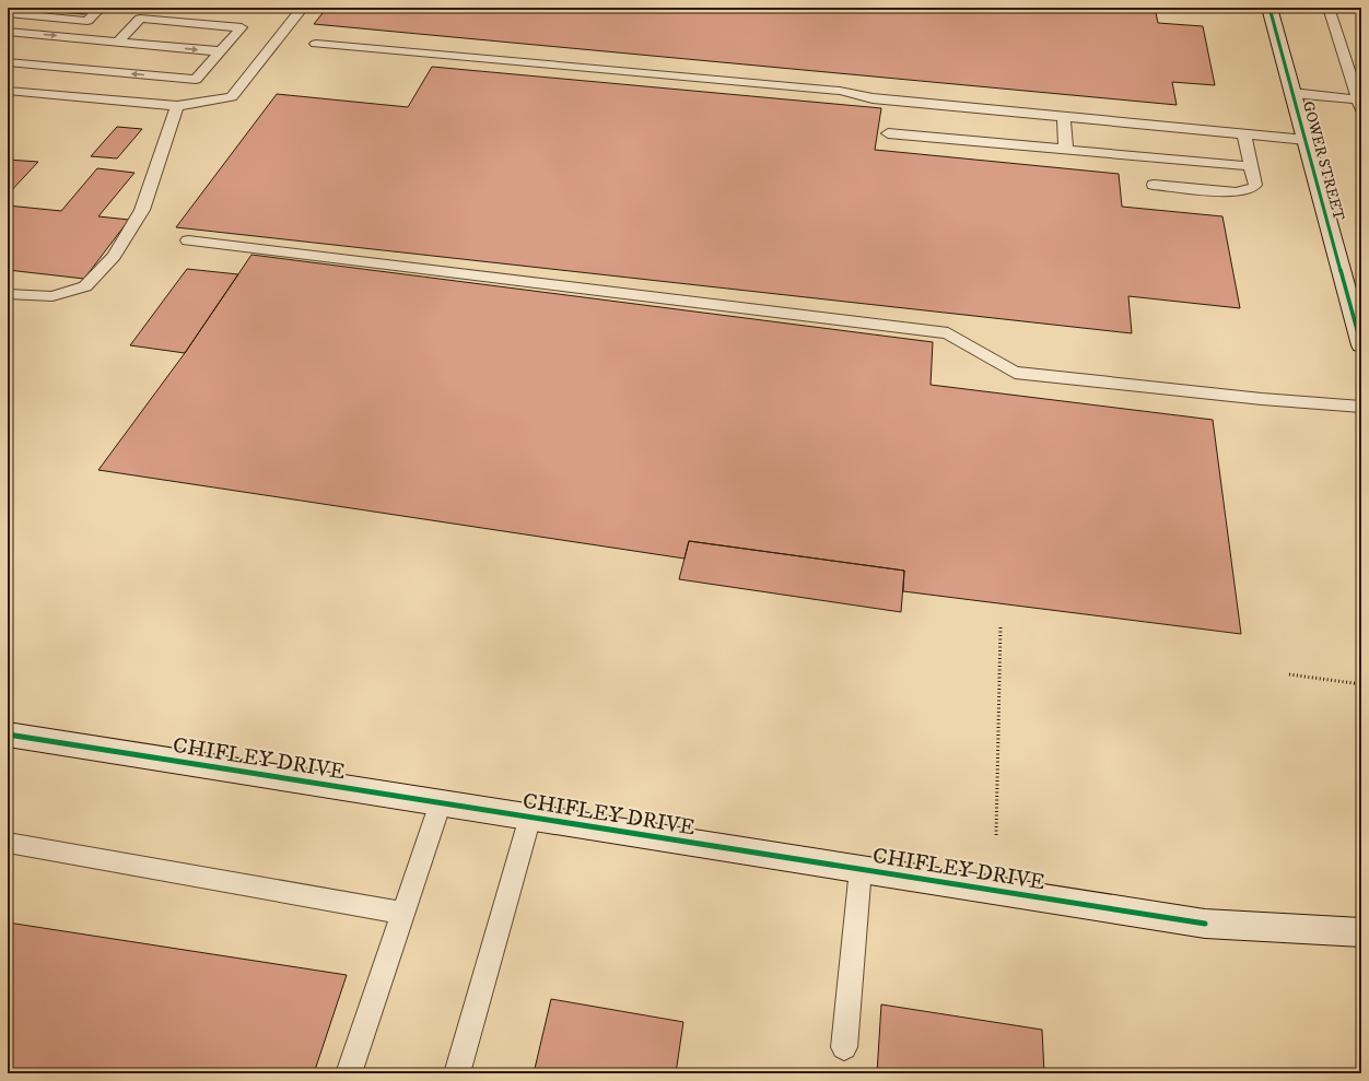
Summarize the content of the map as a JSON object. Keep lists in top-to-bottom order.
{
  "streets": {
    "main road": ["GOWER STREET", "CHIFLEY DRIVE"]
  }
}
